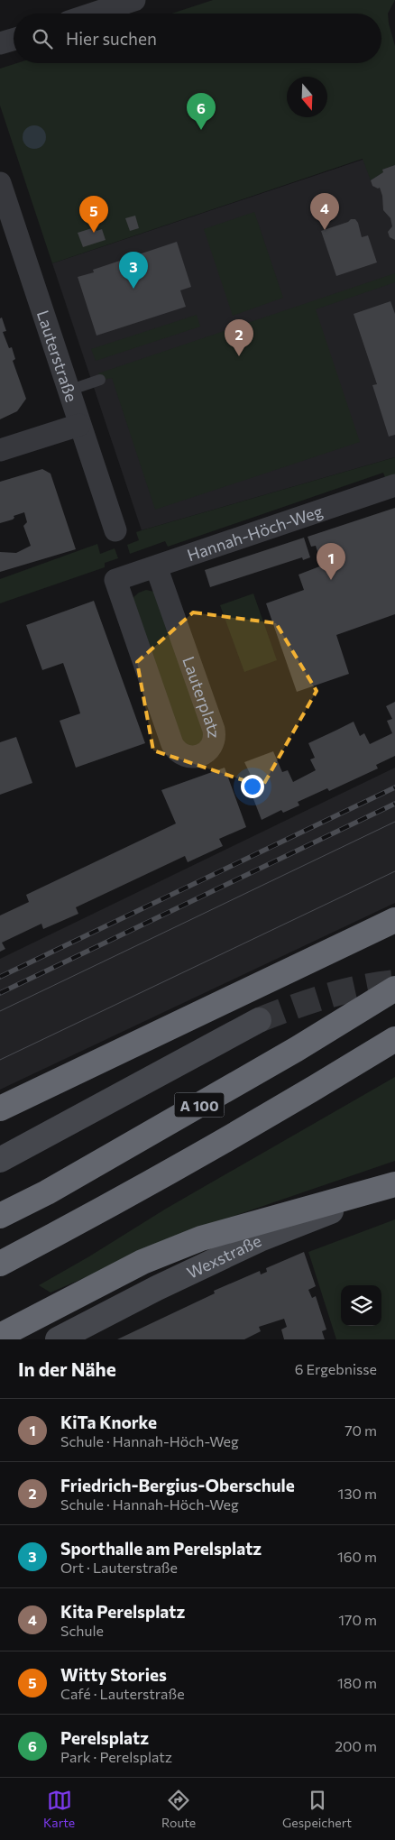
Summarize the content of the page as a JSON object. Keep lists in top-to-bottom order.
{
  "streets": {
    "highway": ["A 100"],
    "main road": ["Wexstraße"],
    "street": ["Lauterstraße", "Hannah-Höch-Weg", "Lauterplatz"]
  },
  "crossings": [
    ["Hannah-Höch-Weg", "Lauterplatz"]
  ],
  "north": "bottom",
  "page": {
    "search": "Hier suchen",
    "pins": [
      "6",
      "4",
      "5",
      "3",
      "2",
      "1"
    ],
    "heading": ["In der Nähe", "6 Ergebnisse"],
    "list": [
      {
        "mark": "1",
        "name": "KiTa Knorke",
        "note": "Schule · Hannah-Höch-Weg",
        "value": "70 m"
      },
      {
        "mark": "2",
        "name": "Friedrich-Bergius-Oberschule",
        "note": "Schule · Hannah-Höch-Weg",
        "value": "130 m"
      },
      {
        "mark": "3",
        "name": "Sporthalle am Perelsplatz",
        "note": "Ort · Lauterstraße",
        "value": "160 m"
      },
      {
        "mark": "4",
        "name": "Kita Perelsplatz",
        "note": "Schule",
        "value": "170 m"
      },
      {
        "mark": "5",
        "name": "Witty Stories",
        "note": "Café · Lauterstraße",
        "value": "180 m"
      },
      {
        "mark": "6",
        "name": "Perelsplatz",
        "note": "Park · Perelsplatz",
        "value": "200 m"
      }
    ],
    "nav": ["Karte", "Route", "Gespeichert"]
  }
}
